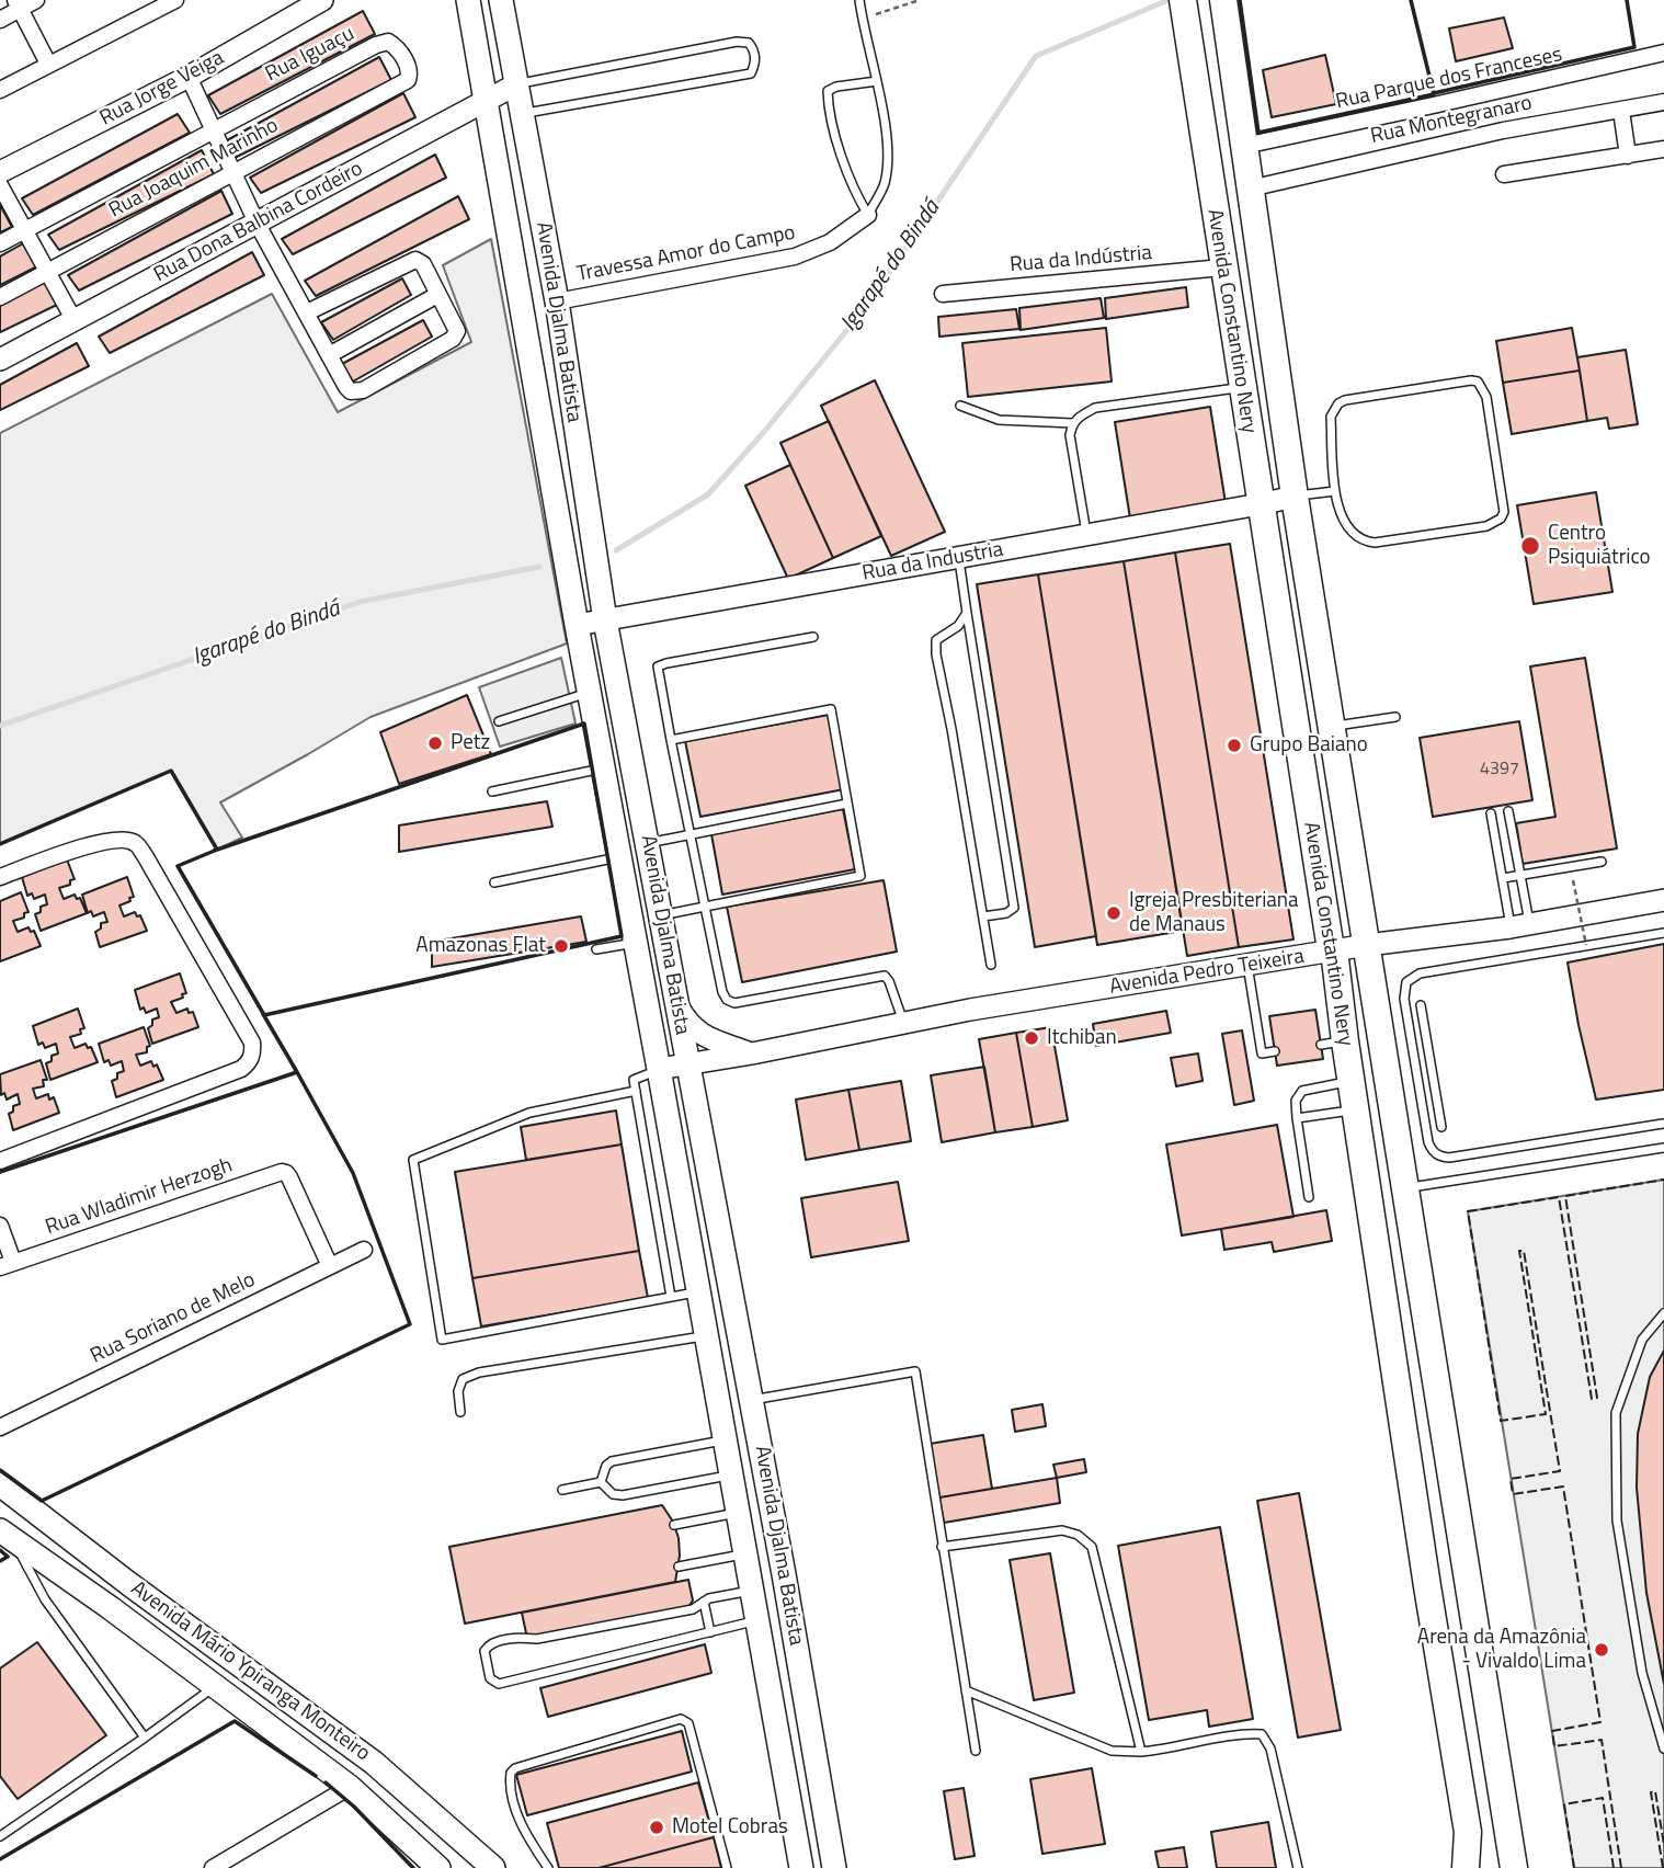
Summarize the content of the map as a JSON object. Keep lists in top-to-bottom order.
{
  "streets": {
    "highway": ["Avenida Constantino Nery"],
    "main road": ["Avenida Djalma Batista", "Avenida Mário Ypiranga Monteiro"],
    "street": [
      "Rua Iguaçu",
      "Rua Parque dos Franceses",
      "Rua Jorge Veiga",
      "Rua Montegranaro",
      "Rua Joaquim Marinho",
      "Rua Dona Balbina Cordeiro",
      "Travessa Amor do Campo",
      "Rua da Indústria",
      "Rua da Industria",
      "Avenida Pedro Teixeira",
      "Rua Wladimir Herzogh",
      "Rua Soriano de Melo"
    ]
  },
  "crossings": [
    ["Rua Iguaçu", "Rua Joaquim Marinho"],
    ["Rua Parque dos Franceses", "Avenida Constantino Nery"],
    ["Rua Montegranaro", "Avenida Constantino Nery"],
    ["Rua Dona Balbina Cordeiro", "Avenida Djalma Batista"],
    ["Travessa Amor do Campo", "Avenida Djalma Batista"],
    ["Rua da Indústria", "Avenida Constantino Nery"],
    ["Avenida Constantino Nery", "Rua da Industria"],
    ["Avenida Constantino Nery", "Avenida Pedro Teixeira"],
    ["Avenida Djalma Batista", "Rua da Industria"],
    ["Avenida Djalma Batista", "Avenida Pedro Teixeira"],
    ["Rua Wladimir Herzogh", "Rua Soriano de Melo"]
  ],
  "water": ["Igarapé do Bindá"],
  "places": [
    "Centro Psiquiátrico",
    "Petz",
    "Grupo Baiano",
    "Igreja Presbiteriana de Manaus",
    "Amazonas Flat",
    "Itchiban",
    "Arena da Amazônia - Vivaldo Lima",
    "Motel Cobras"
  ],
  "house_numbers": ["4397"]
}
